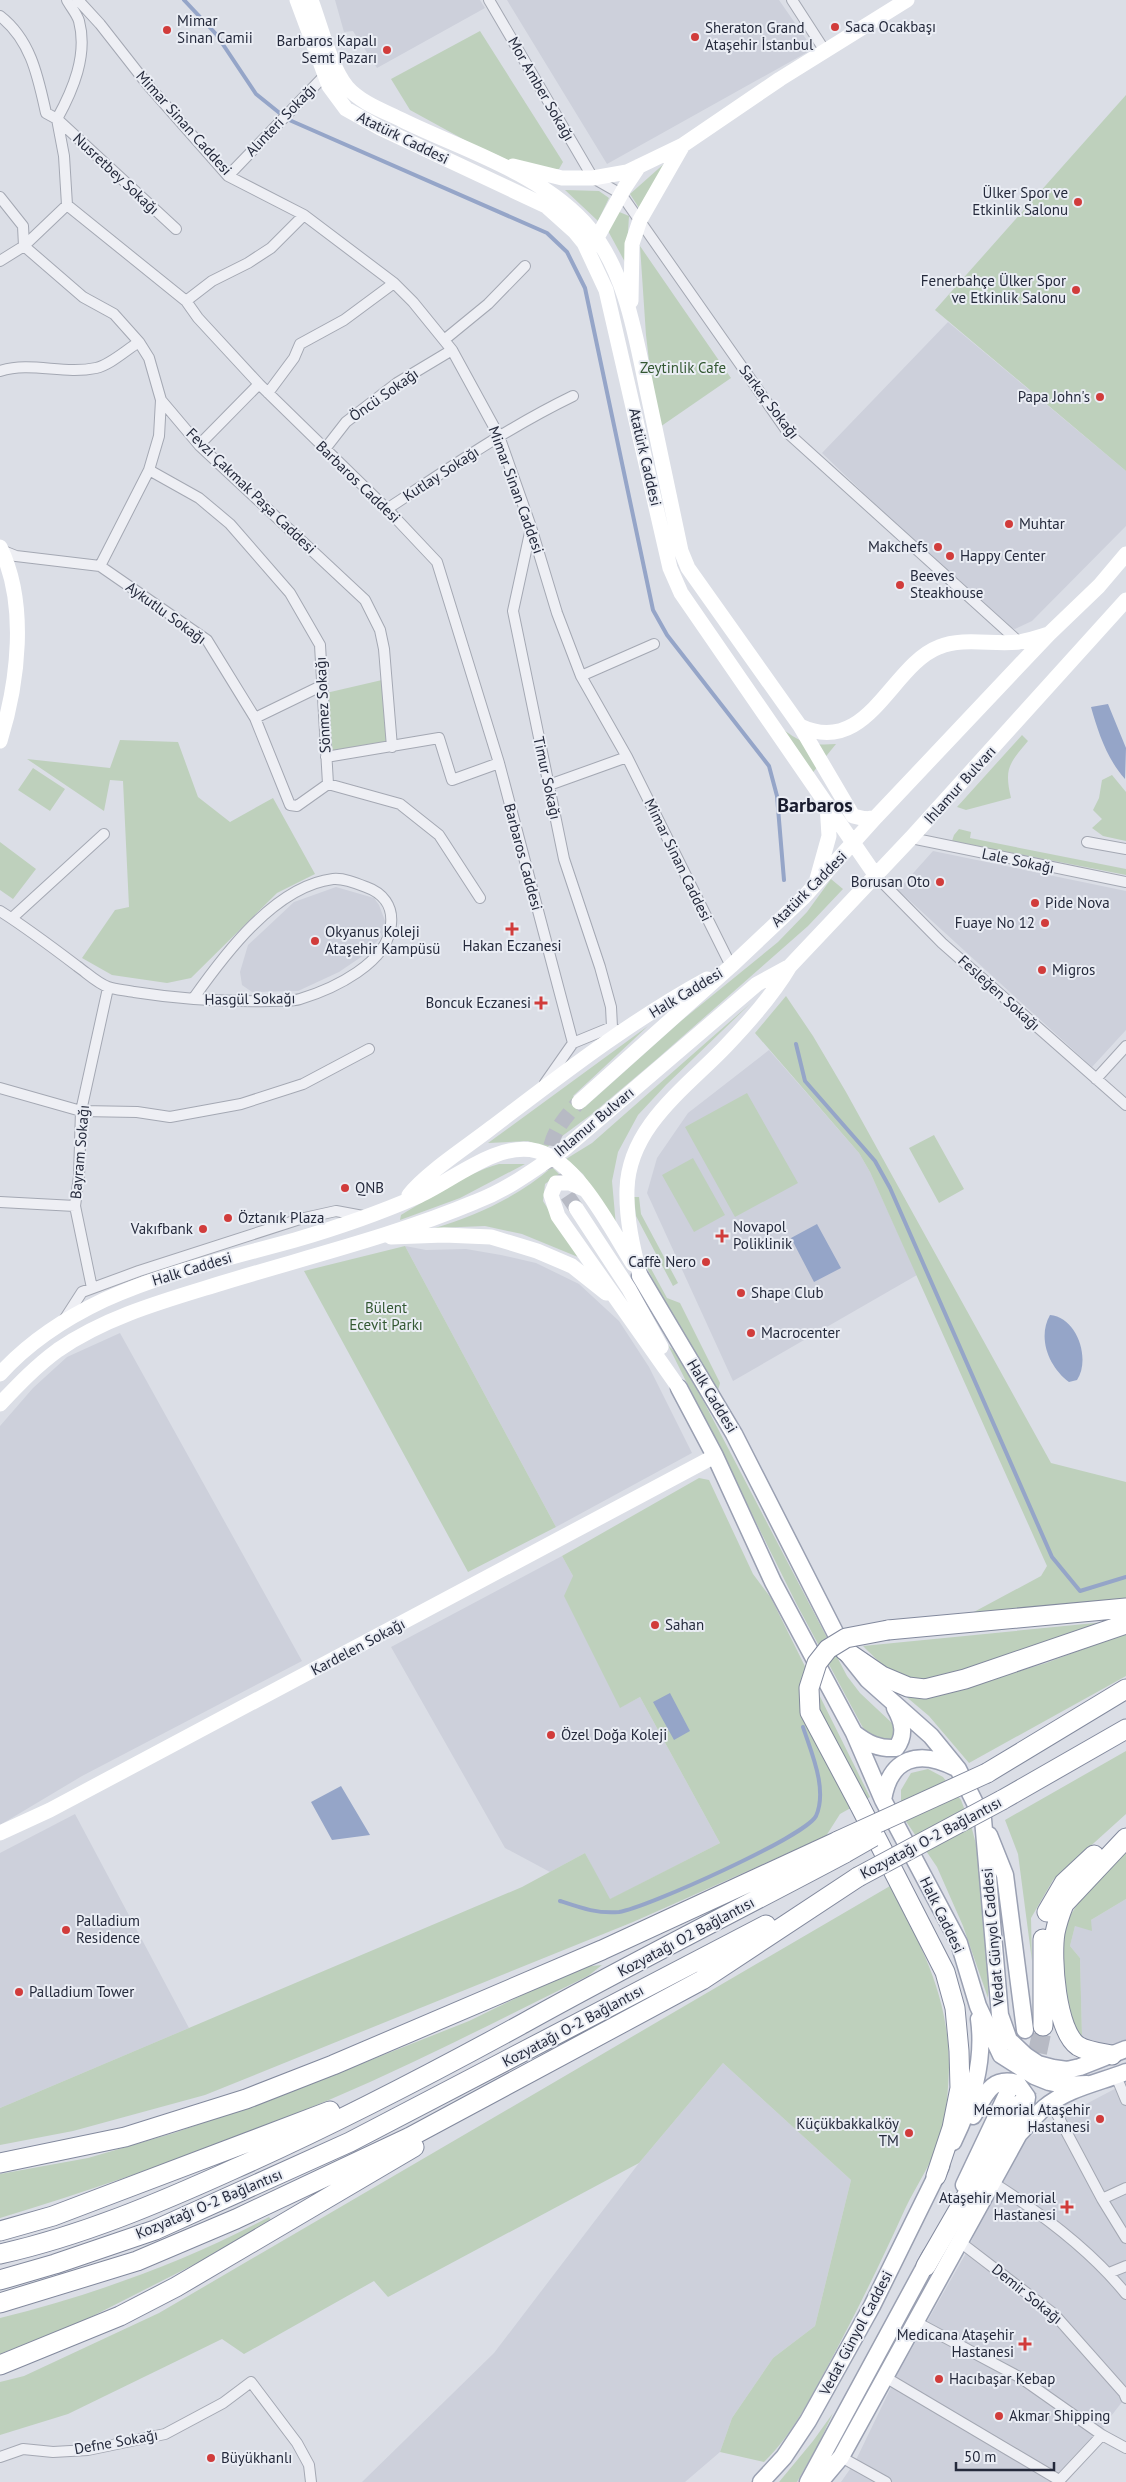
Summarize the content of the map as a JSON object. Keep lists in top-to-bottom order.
{
  "streets": {
    "highway": ["Kozyatağı O-2 Bağlantısı", "Kozyatağı O2 Bağlantısı"],
    "main road": [
      "Atatürk Caddesi",
      "Ihlamur Bulvarı",
      "Halk Caddesi",
      "Kardelen Sokağı",
      "Vedat Günyol Caddesi"
    ],
    "street": [
      "Mor Amber Sokağı",
      "Alınteri Sokağı",
      "Mimar Sinan Caddesi",
      "Nusretbey Sokağı",
      "Öncü Sokağı",
      "Sarkaç Sokağı",
      "Kutlay Sokağı",
      "Barbaros Caddesi",
      "Fevzi Çakmak Paşa Caddesi",
      "Aykutlu Sokağı",
      "Sönmez Sokağı",
      "Timur Sokağı",
      "Lale Sokağı",
      "Fesleğen Sokağı",
      "Hasgül Sokağı",
      "Bayram Sokağı",
      "Demir Sokağı",
      "Defne Sokağı"
    ]
  },
  "crossings": [
    ["Mor Amber Sokağı", "Sarkaç Sokağı"],
    ["Alınteri Sokağı", "Mimar Sinan Caddesi"],
    ["Alınteri Sokağı", "Atatürk Caddesi"],
    ["Mimar Sinan Caddesi", "Atatürk Caddesi"],
    ["Mimar Sinan Caddesi", "Öncü Sokağı"],
    ["Mimar Sinan Caddesi", "Kutlay Sokağı"],
    ["Mimar Sinan Caddesi", "Timur Sokağı"],
    ["Mimar Sinan Caddesi", "Halk Caddesi"],
    ["Atatürk Caddesi", "Halk Caddesi"],
    ["Öncü Sokağı", "Barbaros Caddesi"],
    ["Kutlay Sokağı", "Barbaros Caddesi"],
    ["Aykutlu Sokağı", "Sönmez Sokağı"],
    ["Timur Sokağı", "Halk Caddesi"],
    ["Ihlamur Bulvarı", "Lale Sokağı"],
    ["Ihlamur Bulvarı", "Halk Caddesi"],
    ["Ihlamur Bulvarı", "Fesleğen Sokağı"],
    ["Halk Caddesi", "Kardelen Sokağı"],
    ["Halk Caddesi", "Vedat Günyol Caddesi"],
    ["Hasgül Sokağı", "Bayram Sokağı"],
    ["Kozyatağı O-2 Bağlantısı", "Kozyatağı O2 Bağlantısı"]
  ],
  "districts": ["Barbaros"],
  "parks": ["Zeytinlik Cafe", "Bülent Ecevit Parkı"],
  "places": {
    "other": [
      "Saca Ocakbaşı",
      "Mimar Sinan Camii",
      "Sheraton Grand Ataşehir İstanbul",
      "Barbaros Kapalı Semt Pazarı",
      "Ülker Spor ve Etkinlik Salonu",
      "Fenerbahçe Ülker Spor ve Etkinlik Salonu",
      "Papa John's",
      "Muhtar",
      "Makchefs",
      "Happy Center",
      "Beeves Steakhouse",
      "Borusan Oto",
      "Pide Nova",
      "Fuaye No 12",
      "Okyanus Koleji Ataşehir Kampüsü",
      "Migros",
      "QNB",
      "Öztanık Plaza",
      "Vakıfbank",
      "Caffè Nero",
      "Shape Club",
      "Macrocenter",
      "Sahan",
      "Özel Doğa Koleji",
      "Palladium Residence",
      "Palladium Tower",
      "Memorial Ataşehir Hastanesi",
      "Küçükbakkalköy TM",
      "Hacıbaşar Kebap",
      "Akmar Shipping",
      "Büyükhanlı"
    ],
    "health": [
      "Hakan Eczanesi",
      "Boncuk Eczanesi",
      "Novapol Poliklinik",
      "Ataşehir Memorial Hastanesi",
      "Medicana Ataşehir Hastanesi"
    ]
  },
  "scale_bar": "50 m"
}
